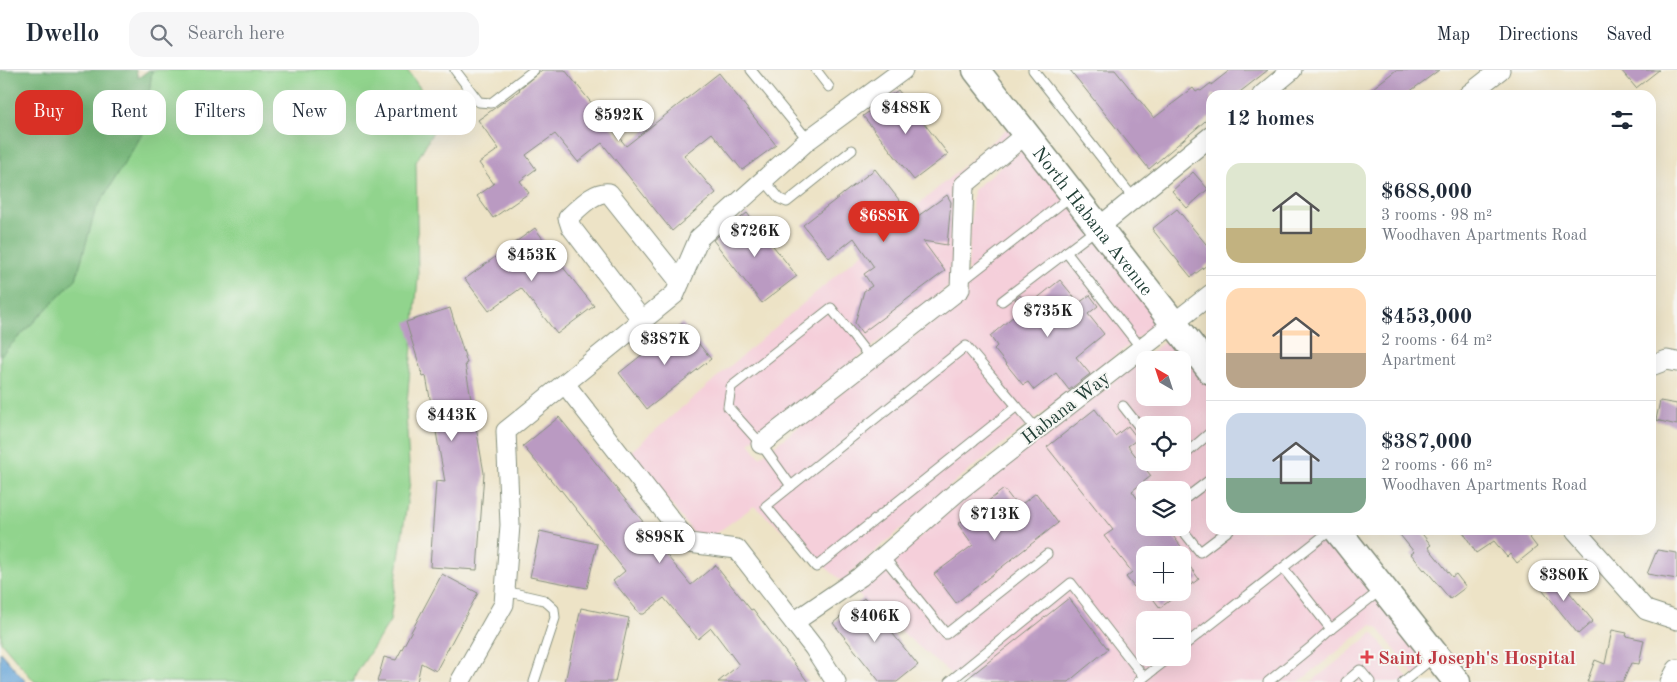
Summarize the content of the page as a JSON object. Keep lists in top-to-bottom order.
{
  "streets": {
    "street": ["North Habana Avenue", "Habana Way"]
  },
  "crossings": [
    ["North Habana Avenue", "Habana Way"]
  ],
  "places": {
    "health": ["Saint Joseph's Hospital"]
  },
  "north": "top left",
  "page": {
    "header": "Dwello",
    "search": "Search here",
    "nav": ["Map", "Directions", "Saved"],
    "chip": [
      "Buy",
      "Rent",
      "Filters",
      "New",
      "Apartment"
    ],
    "heading": "12 homes",
    "price": [
      "$488K",
      "$592K",
      "$688K",
      "$726K",
      "$453K",
      "$735K",
      "$387K",
      "$443K",
      "$713K",
      "$898K",
      "$380K",
      "$406K"
    ],
    "list": [
      {
        "name": "$688,000",
        "note": "3 rooms · 98 m² · Woodhaven Apartments Road"
      },
      {
        "name": "$453,000",
        "note": "2 rooms · 64 m² · Apartment"
      },
      {
        "name": "$387,000",
        "note": "2 rooms · 66 m² · Woodhaven Apartments Road"
      }
    ],
    "map_buttons": ["+", "−"]
  }
}
